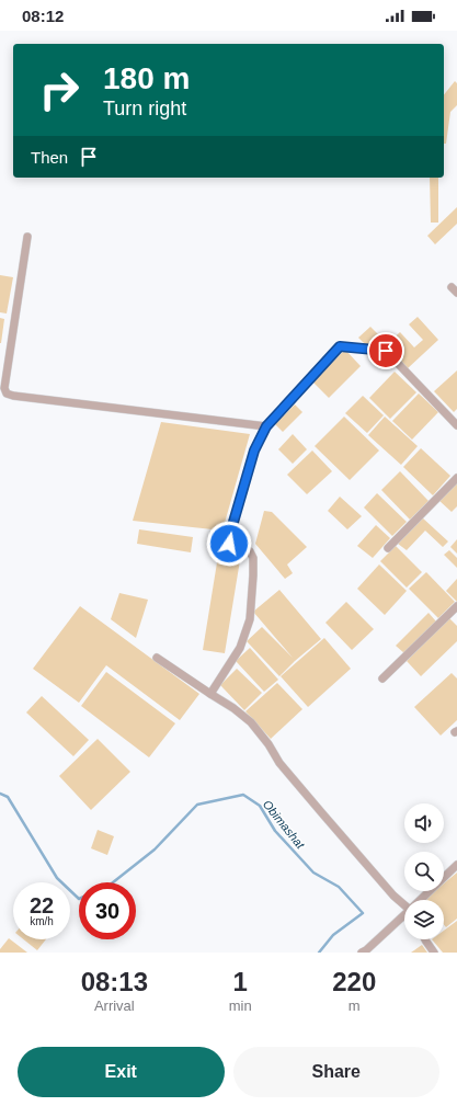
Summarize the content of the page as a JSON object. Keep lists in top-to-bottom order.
{
  "water": ["Obimashat"],
  "page": {
    "status": "08:12",
    "turn": ["180 m", "Turn right"],
    "then": "Then",
    "speed": "22 km/h",
    "limit": "30",
    "eta": [
      "08:13",
      "Arrival",
      "1",
      "min",
      "220",
      "m"
    ],
    "buttons": ["Exit", "Share"]
  }
}
